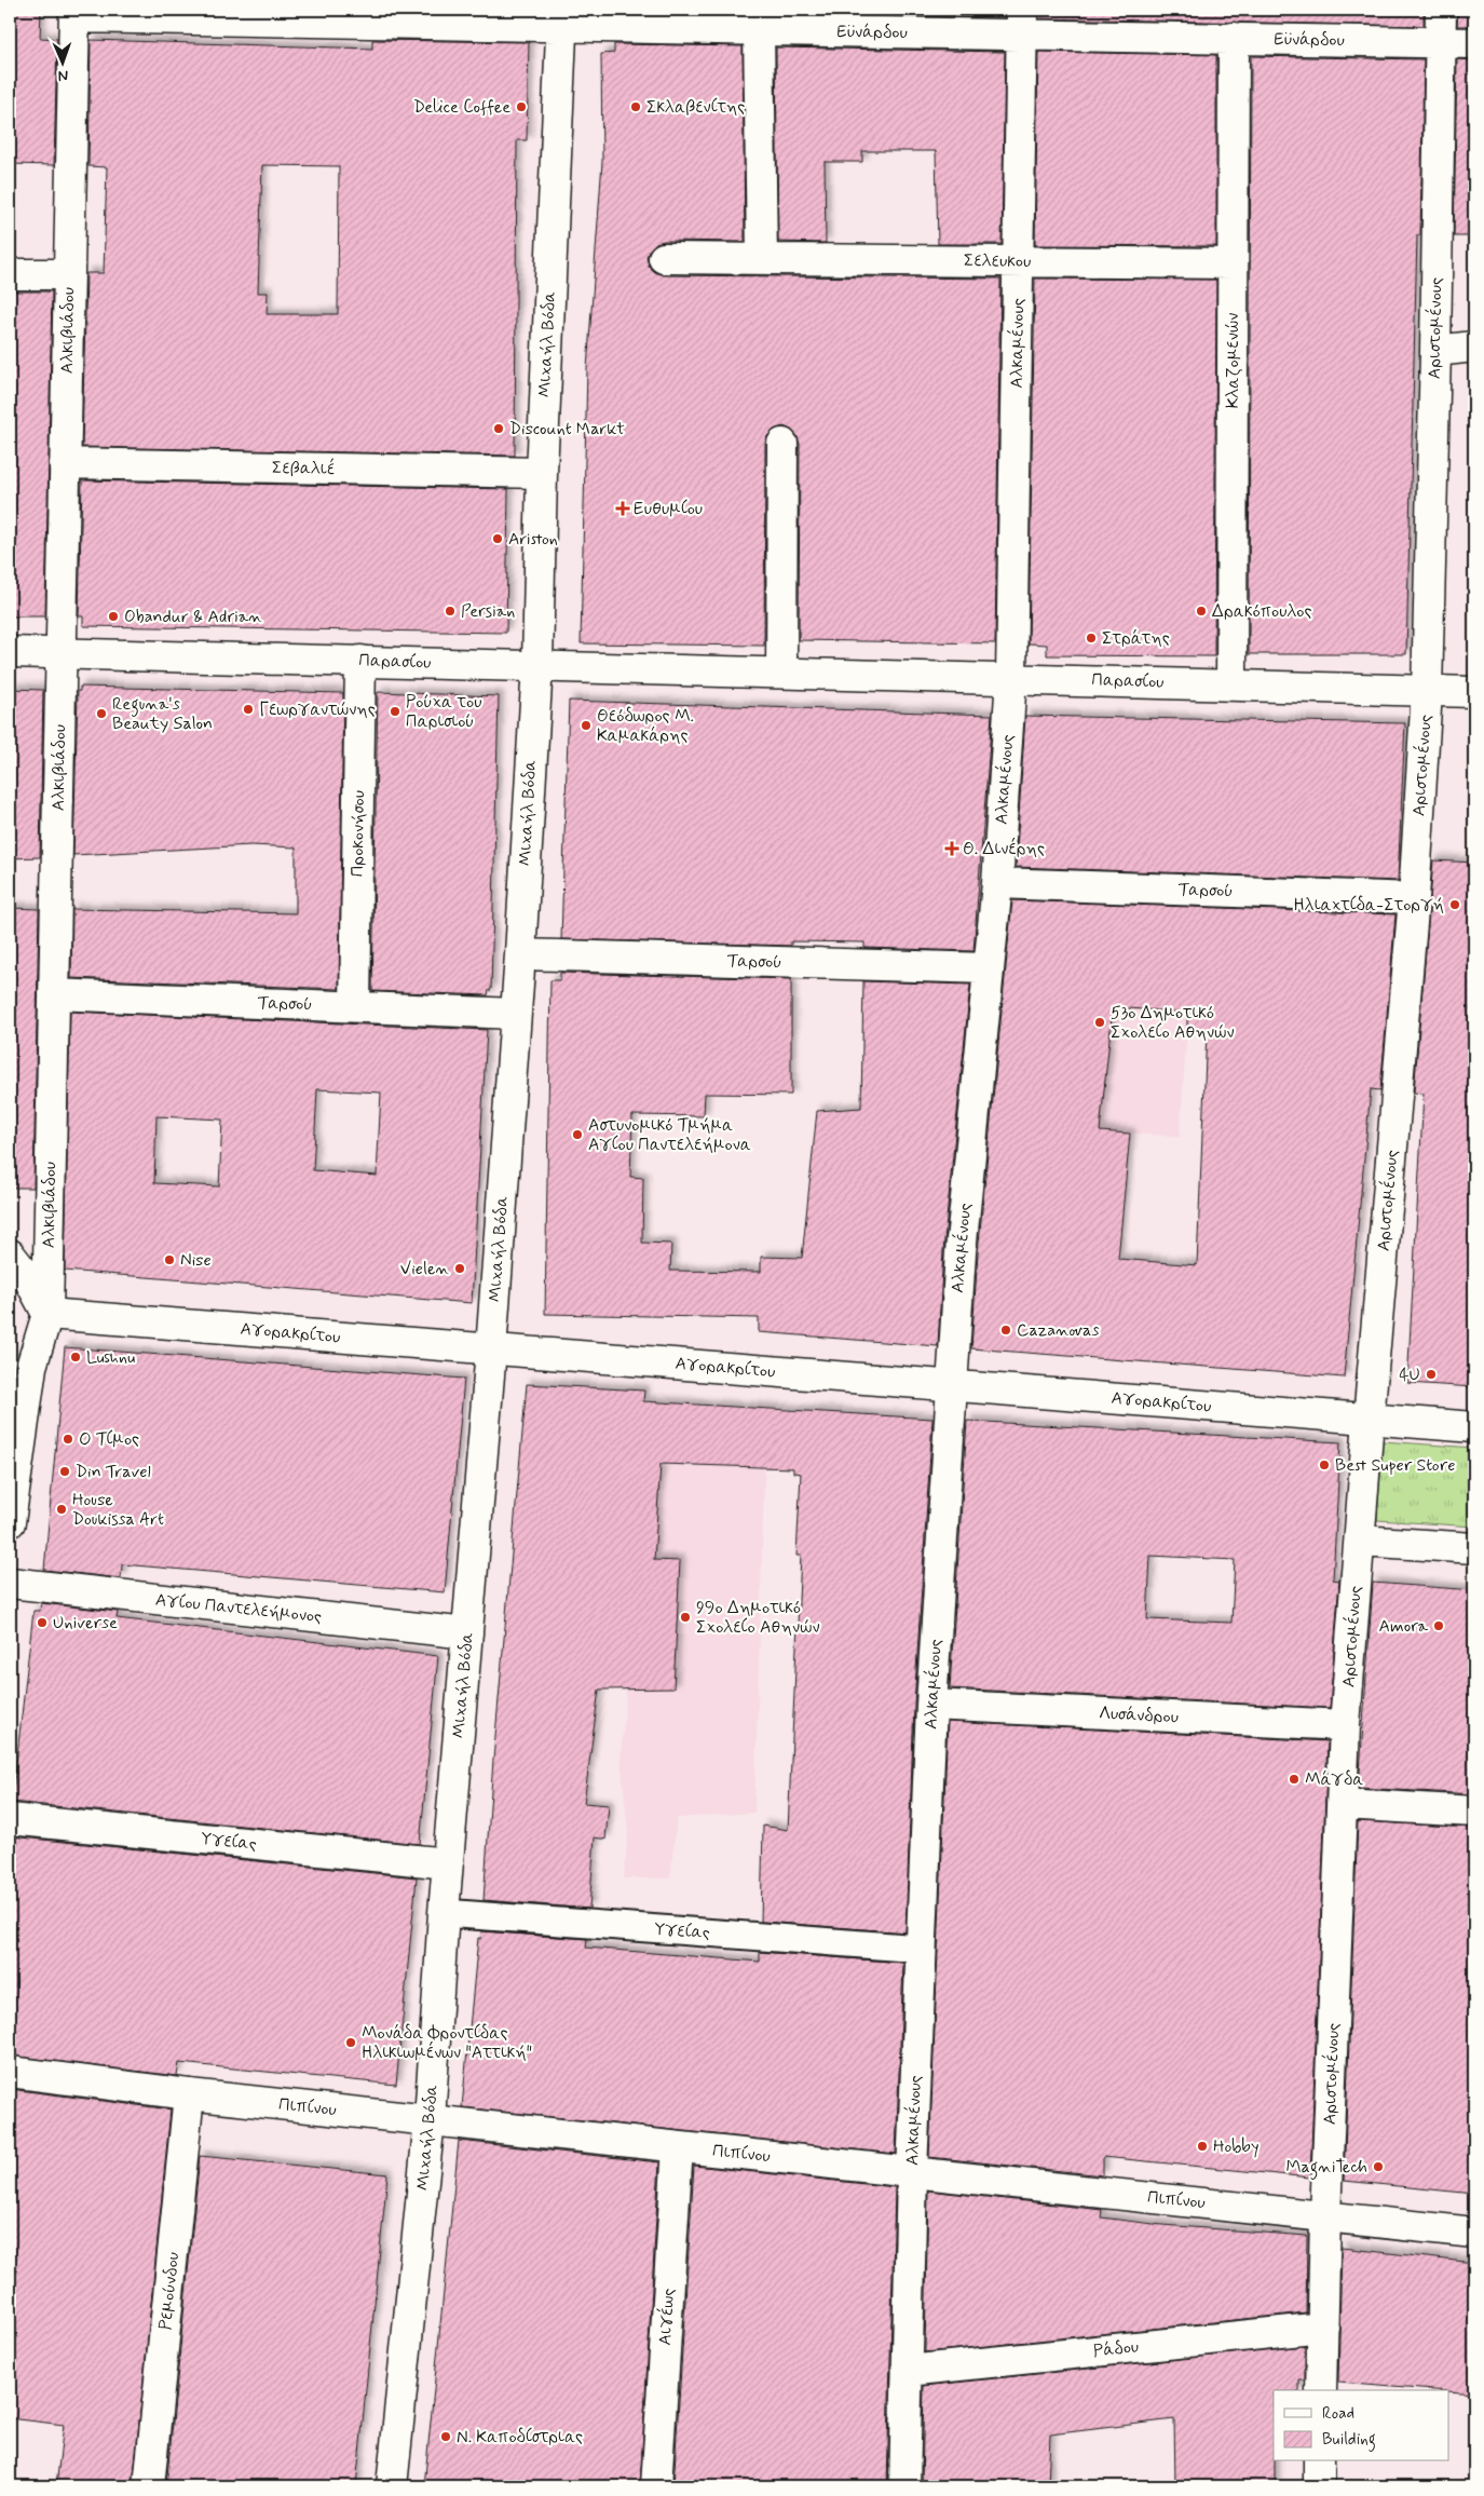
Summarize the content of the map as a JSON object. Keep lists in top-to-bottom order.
{
  "streets": {
    "street": [
      "Εϋνάρδου",
      "Σελευκου",
      "Αριστομένους",
      "Αλκιβιάδου",
      "Αλκαμένους",
      "Μιχαήλ Βόδα",
      "Κλαζομενών",
      "Σεβαλιέ",
      "Παρασίου",
      "Προκονήσου",
      "Ταρσού",
      "Αγορακρίτου",
      "Αγίου Παντελεήμονος",
      "Λυσάνδρου",
      "Υγείας",
      "Πιπίνου",
      "Ρεμούνδου",
      "Αιγέως",
      "Ράδου"
    ]
  },
  "crossings": [
    ["Εϋνάρδου", "Αριστομένους"],
    ["Εϋνάρδου", "Αλκιβιάδου"],
    ["Εϋνάρδου", "Αλκαμένους"],
    ["Εϋνάρδου", "Μιχαήλ Βόδα"],
    ["Εϋνάρδου", "Κλαζομενών"],
    ["Σελευκου", "Αλκαμένους"],
    ["Σελευκου", "Κλαζομενών"],
    ["Αριστομένους", "Παρασίου"],
    ["Αριστομένους", "Ταρσού"],
    ["Αριστομένους", "Αγορακρίτου"],
    ["Αριστομένους", "Λυσάνδρου"],
    ["Αριστομένους", "Πιπίνου"],
    ["Αριστομένους", "Ράδου"],
    ["Αλκιβιάδου", "Σεβαλιέ"],
    ["Αλκιβιάδου", "Παρασίου"],
    ["Αλκιβιάδου", "Ταρσού"],
    ["Αλκιβιάδου", "Αγορακρίτου"],
    ["Αλκαμένους", "Παρασίου"],
    ["Αλκαμένους", "Ταρσού"],
    ["Αλκαμένους", "Αγορακρίτου"],
    ["Αλκαμένους", "Λυσάνδρου"],
    ["Αλκαμένους", "Υγείας"],
    ["Αλκαμένους", "Πιπίνου"],
    ["Αλκαμένους", "Ράδου"],
    ["Μιχαήλ Βόδα", "Σεβαλιέ"],
    ["Μιχαήλ Βόδα", "Παρασίου"],
    ["Μιχαήλ Βόδα", "Ταρσού"],
    ["Μιχαήλ Βόδα", "Αγορακρίτου"],
    ["Μιχαήλ Βόδα", "Αγίου Παντελεήμονος"],
    ["Μιχαήλ Βόδα", "Υγείας"],
    ["Μιχαήλ Βόδα", "Πιπίνου"],
    ["Κλαζομενών", "Παρασίου"],
    ["Παρασίου", "Προκονήσου"],
    ["Προκονήσου", "Ταρσού"],
    ["Πιπίνου", "Ρεμούνδου"],
    ["Πιπίνου", "Αιγέως"]
  ],
  "places": {
    "other": [
      "Delice Coffee",
      "Σκλαβενίτης",
      "Discount Markt",
      "Ariston",
      "Persian",
      "Δρακόπουλος",
      "Obandur & Adrian",
      "Στράτης",
      "Γεωργαντώνης",
      "Ρούχα του Παρισιού",
      "Reguna's Beauty Salon",
      "Θεόδωρος Μ. Καμακάρης",
      "Ηλιαχτίδα-Στοργή",
      "53ο Δημοτικό Σχολείο Αθηνών",
      "Αστυνομικό Τμήμα Αγίου Παντελεήμονα",
      "Nise",
      "Vielen",
      "Cazanovas",
      "Lushnu",
      "4U",
      "Ο Τίμος",
      "Best Super Store",
      "Din Travel",
      "House Doukissa Art",
      "99ο Δημοτικό Σχολείο Αθηνών",
      "Universe",
      "Amora",
      "Μάγδα",
      "Μονάδα Φροντίδας Ηλικιωμένων \"Αττική\"",
      "Hobby",
      "MagniTech",
      "Ν. Καποδίστριας"
    ],
    "health": ["Ευθυμίου", "Θ. Δινέρης"]
  },
  "legend": ["Road", "Building"],
  "north": "bottom"
}
